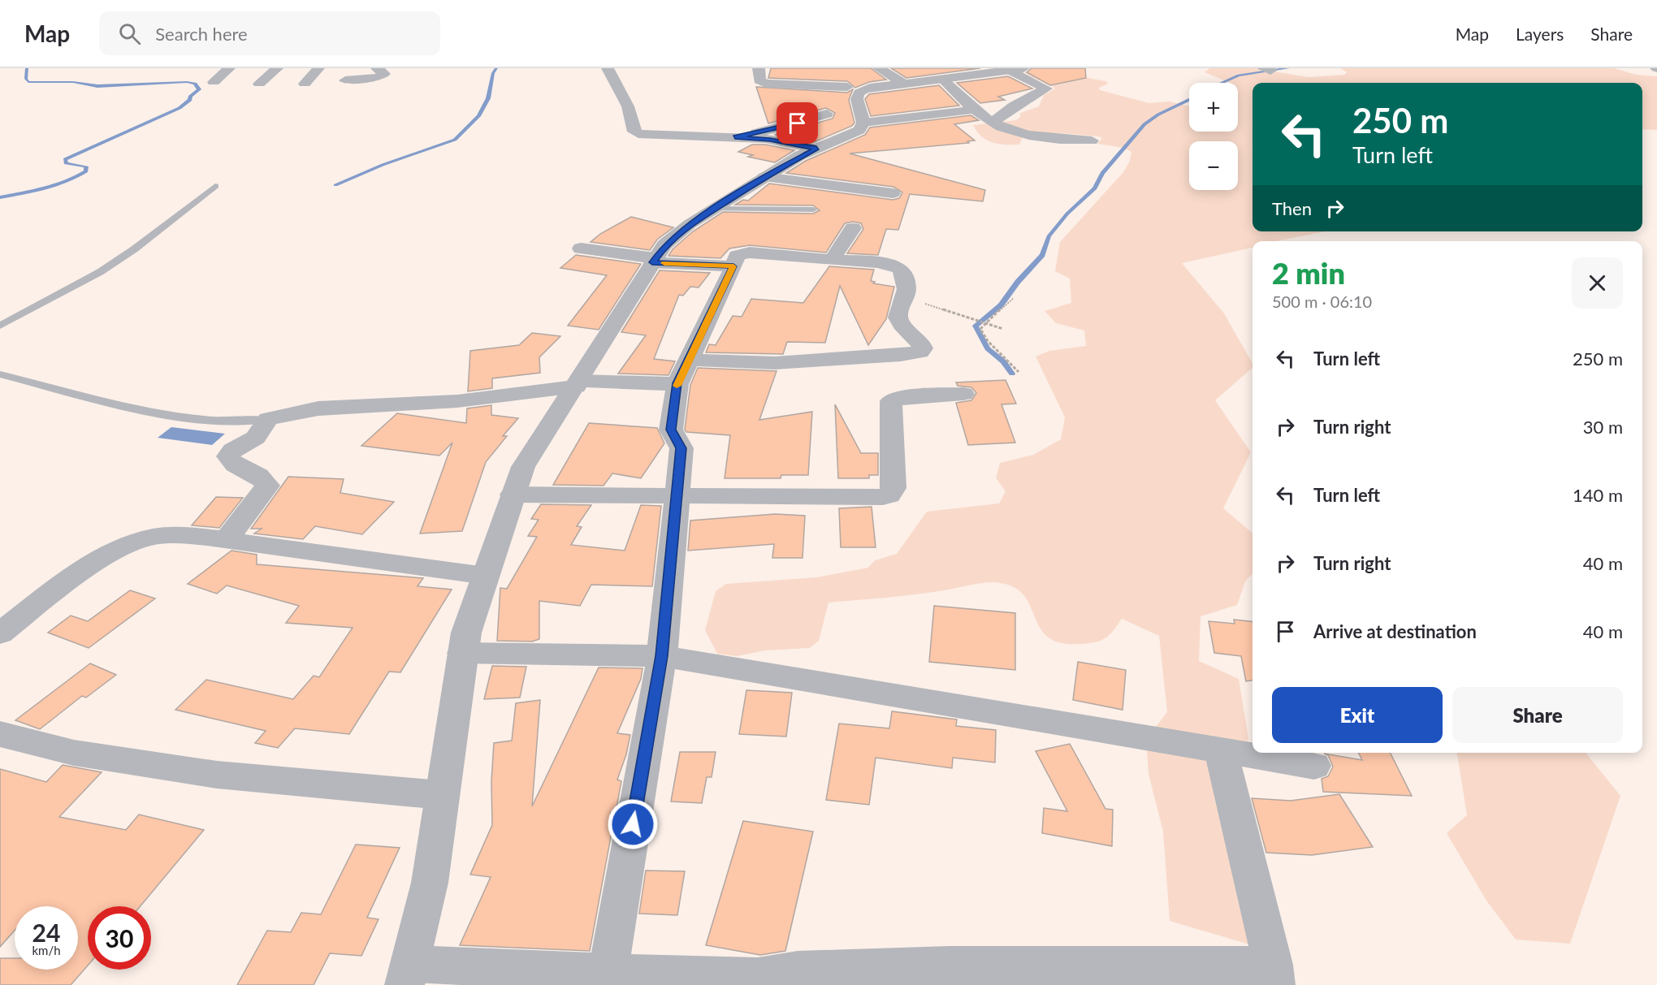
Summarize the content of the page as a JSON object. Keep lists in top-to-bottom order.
{
  "page": {
    "header": "Map",
    "search": "Search here",
    "nav": ["Map", "Layers", "Share"],
    "map_buttons": ["+", "−"],
    "turn": ["250 m", "Turn left"],
    "then": "Then",
    "heading": ["2 min", "500 m · 06:10"],
    "list": [
      {
        "name": "Turn left",
        "value": "250 m"
      },
      {
        "name": "Turn right",
        "value": "30 m"
      },
      {
        "name": "Turn left",
        "value": "140 m"
      },
      {
        "name": "Turn right",
        "value": "40 m"
      },
      {
        "name": "Arrive at destination",
        "value": "40 m"
      }
    ],
    "buttons": ["Exit", "Share"],
    "speed": "24 km/h",
    "limit": "30"
  }
}
